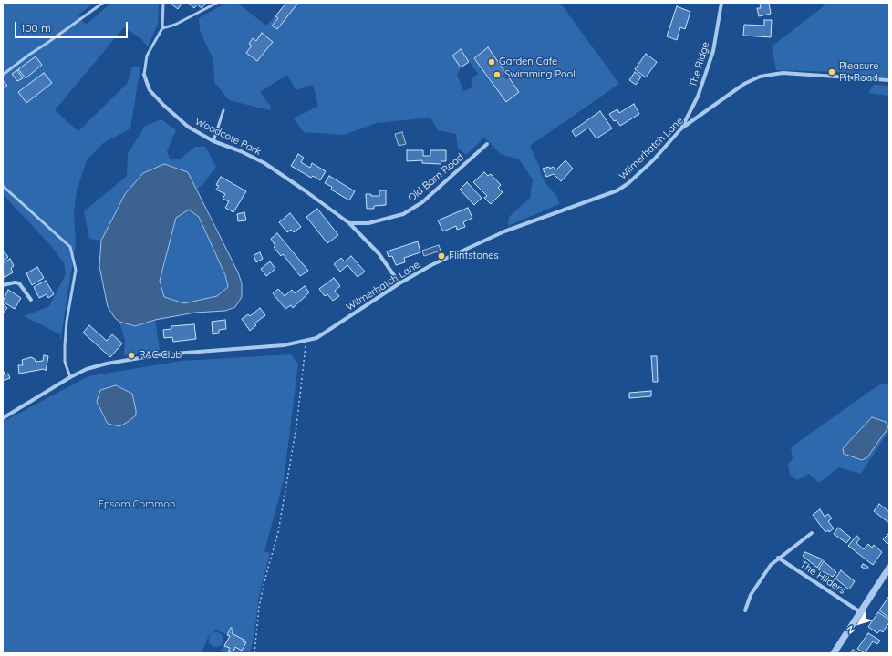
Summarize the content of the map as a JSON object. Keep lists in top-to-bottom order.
{
  "streets": {
    "street": [
      "The Ridge",
      "Woodcote Park",
      "Wilmerhatch Lane",
      "Old Barn Road",
      "The Hilders"
    ]
  },
  "crossings": [
    ["The Ridge", "Wilmerhatch Lane"],
    ["Woodcote Park", "Old Barn Road"]
  ],
  "parks": ["Epsom Common"],
  "places": [
    "Garden Cafe",
    "Pleasure Pit Road",
    "Swimming Pool",
    "Flintstones",
    "RAC Club"
  ],
  "scale_bar": "100 m",
  "north": "bottom left"
}
